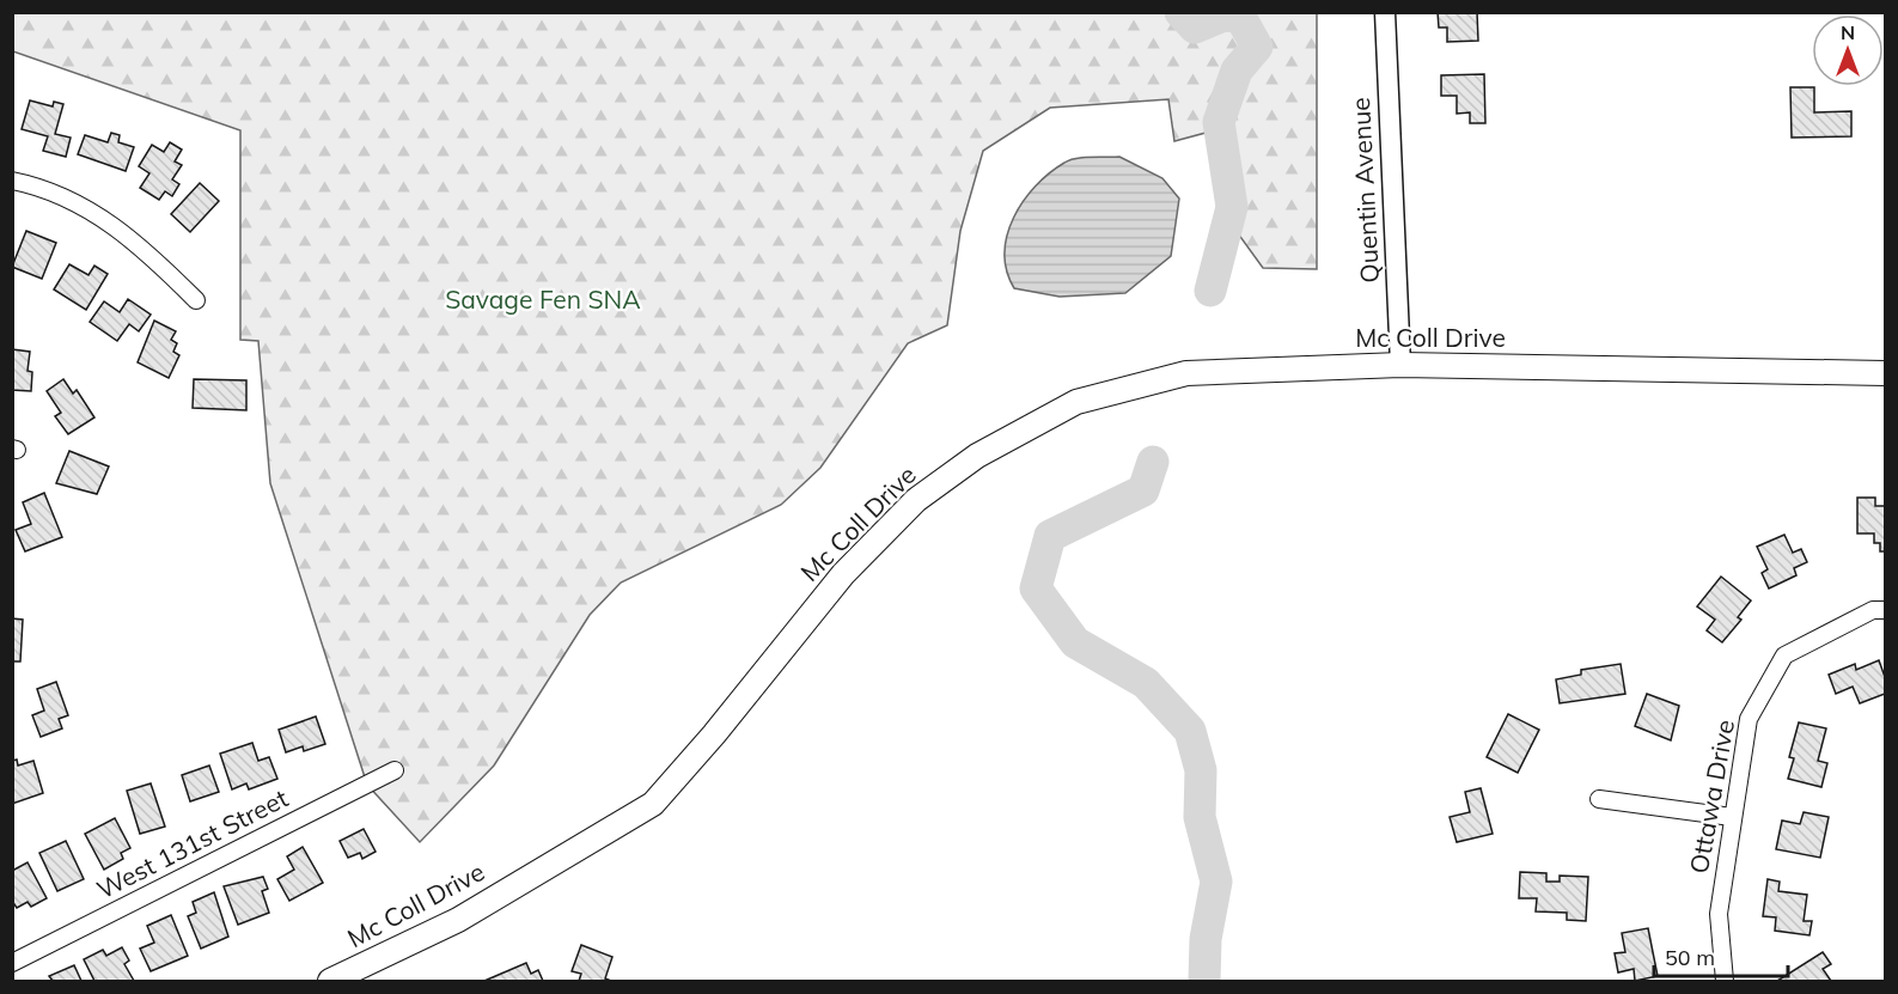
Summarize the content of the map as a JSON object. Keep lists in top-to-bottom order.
{
  "streets": {
    "main road": ["Mc Coll Drive"],
    "street": ["Quentin Avenue", "Ottawa Drive", "West 131st Street"]
  },
  "crossings": [
    ["Quentin Avenue", "Mc Coll Drive"]
  ],
  "parks": ["Savage Fen SNA"],
  "scale_bar": "50 m",
  "north": "top"
}
